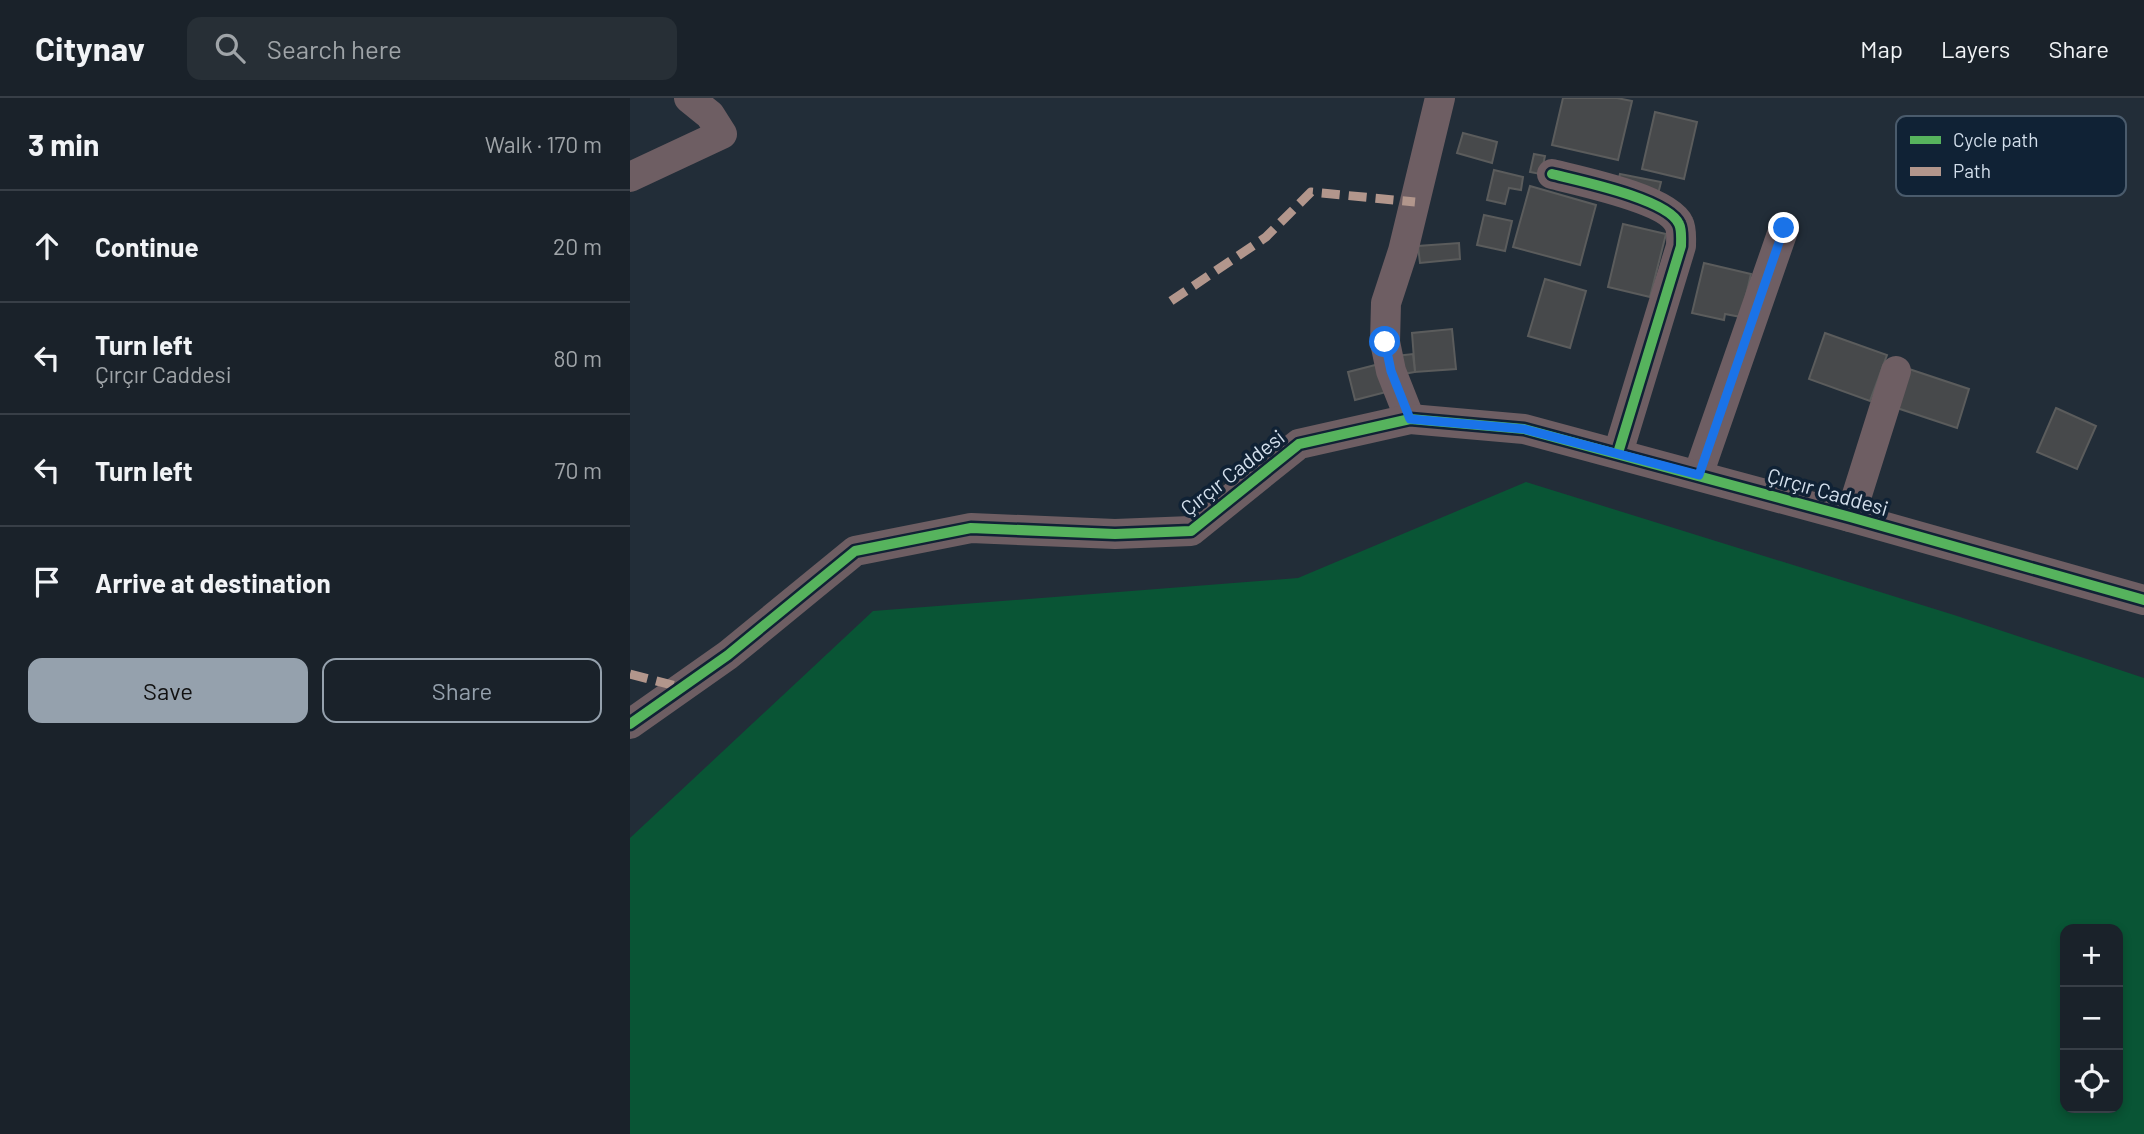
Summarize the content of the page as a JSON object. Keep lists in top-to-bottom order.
{
  "streets": {
    "street": ["Çırçır Caddesi"]
  },
  "legend": ["Cycle path", "Path"],
  "page": {
    "header": "Citynav",
    "search": "Search here",
    "nav": ["Map", "Layers", "Share"],
    "heading": ["3 min", "Walk · 170 m"],
    "list": [
      ["Continue", "20 m"],
      ["Turn left", "Çırçır Caddesi", "80 m"],
      ["Turn left", "70 m"],
      "Arrive at destination"
    ],
    "buttons": ["Save", "Share"],
    "map_buttons": ["+", "−"]
  }
}
